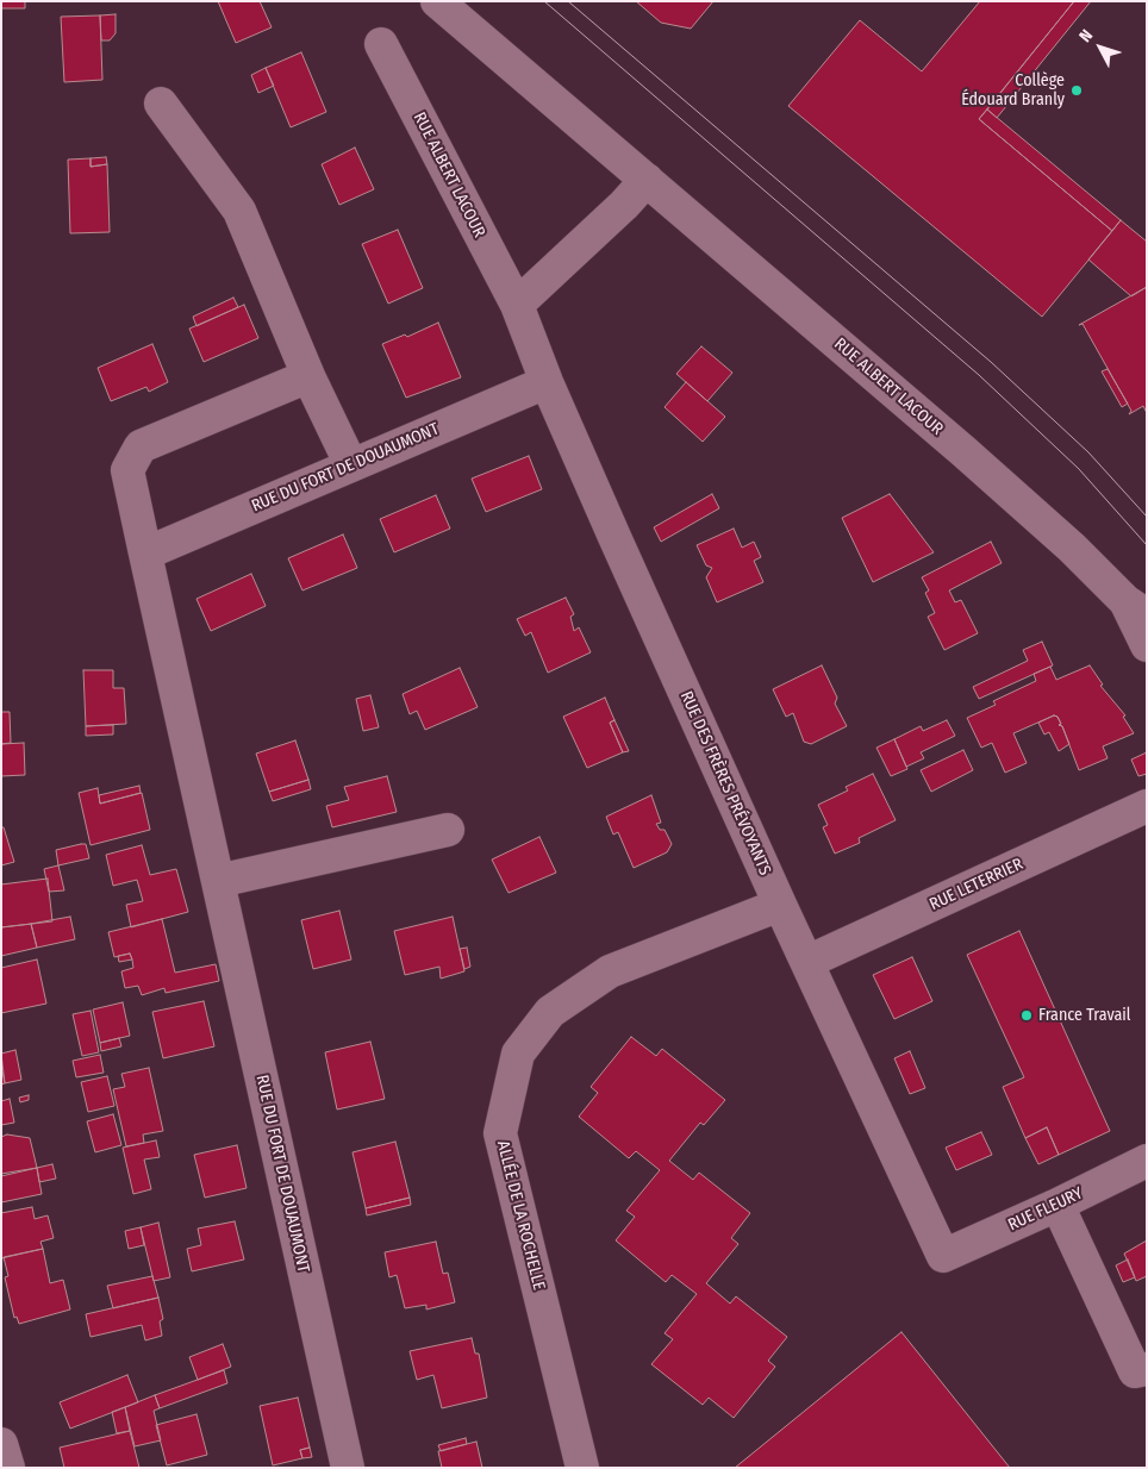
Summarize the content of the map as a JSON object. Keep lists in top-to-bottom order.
{
  "streets": {
    "street": [
      "RUE ALBERT LACOUR",
      "RUE DU FORT DE DOUAUMONT",
      "RUE DES FRÈRES PRÉVOYANTS",
      "RUE LETERRIER",
      "RUE FLEURY",
      "ALLÉE DE LA ROCHELLE"
    ]
  },
  "crossings": [
    ["RUE ALBERT LACOUR", "RUE DES FRÈRES PRÉVOYANTS"],
    ["RUE DU FORT DE DOUAUMONT", "RUE DES FRÈRES PRÉVOYANTS"],
    ["RUE DES FRÈRES PRÉVOYANTS", "RUE LETERRIER"],
    ["RUE DES FRÈRES PRÉVOYANTS", "RUE FLEURY"],
    ["RUE DES FRÈRES PRÉVOYANTS", "ALLÉE DE LA ROCHELLE"]
  ],
  "places": ["Collège Édouard Branly", "France Travail"],
  "north": "top left"
}
